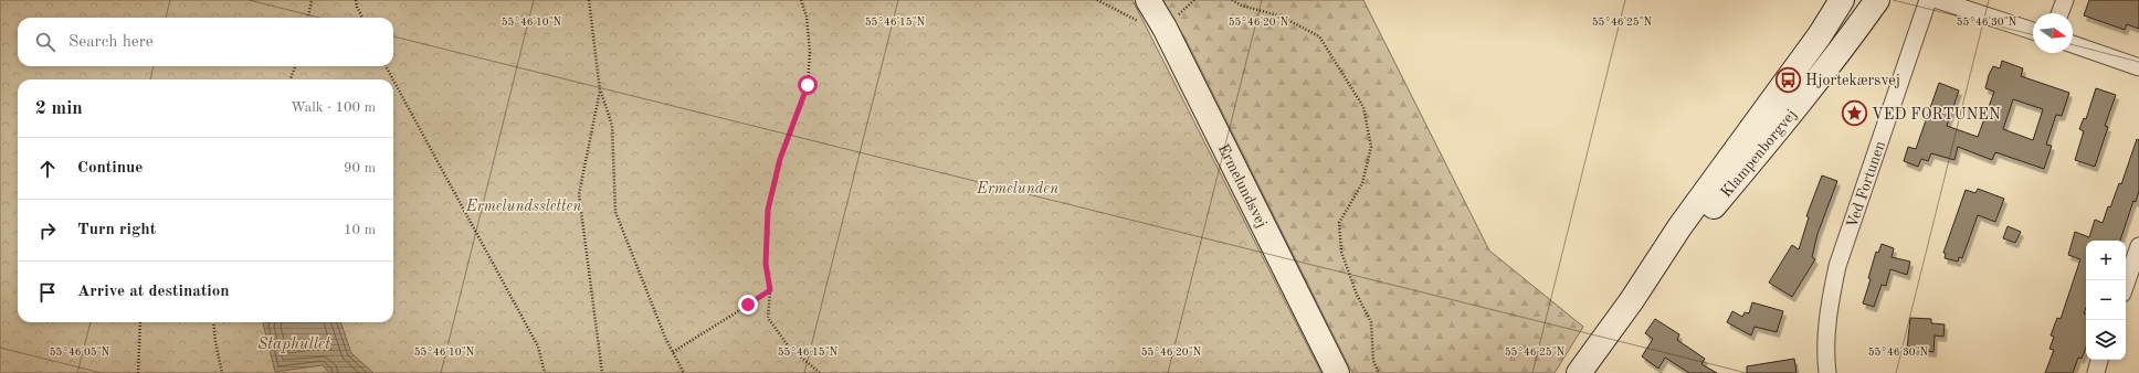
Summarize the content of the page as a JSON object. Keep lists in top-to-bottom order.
{
  "streets": {
    "street": ["Klampenborgvej", "Ved Fortunen", "Ermelundsvej"]
  },
  "water": ["Staphullet"],
  "parks": ["Ermelunden", "Ermelundssletten"],
  "places": {
    "bus stop": ["Hjortekærsvej"],
    "place": ["VED FORTUNEN"]
  },
  "north": "right",
  "page": {
    "search": "Search here",
    "heading": ["2 min", "Walk · 100 m"],
    "list": [
      ["Continue", "90 m"],
      ["Turn right", "10 m"],
      "Arrive at destination"
    ],
    "map_buttons": ["+", "−"]
  },
  "coordinates": [
    "55°46'10\"N",
    "55°46'15\"N",
    "55°46'20\"N",
    "55°46'25\"N",
    "55°46'30\"N",
    "55°46'05\"N"
  ]
}
